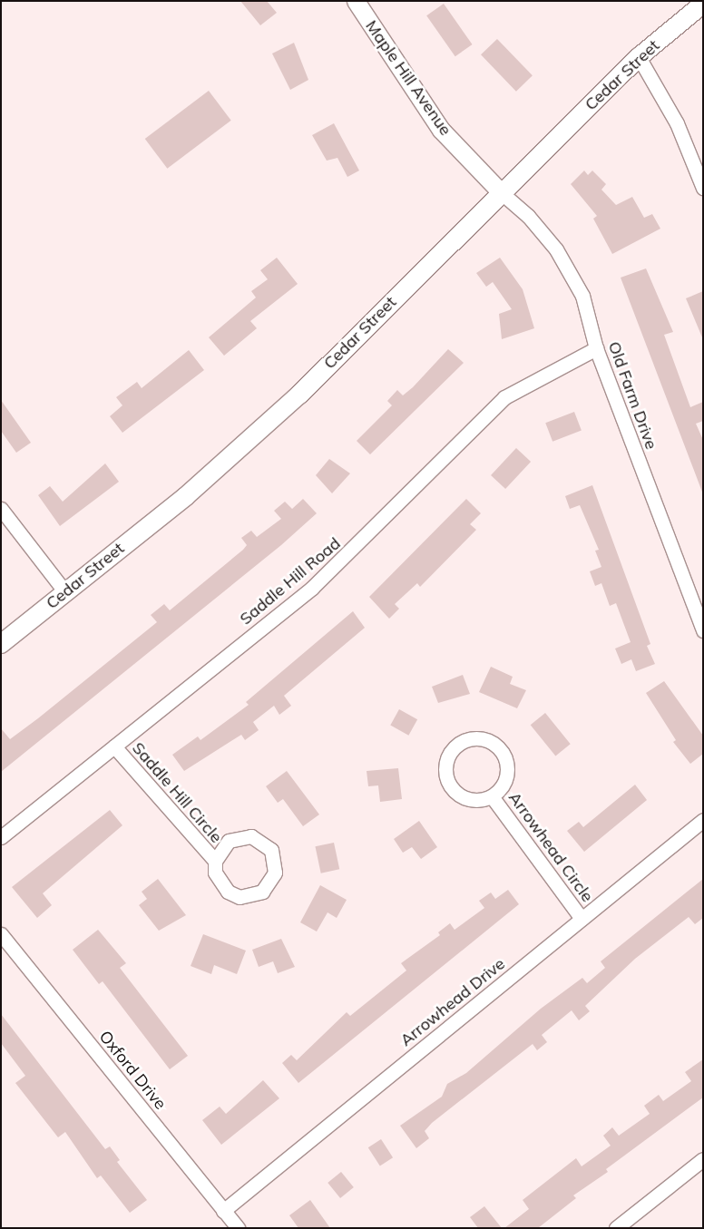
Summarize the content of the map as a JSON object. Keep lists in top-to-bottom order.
{
  "streets": {
    "main road": ["Cedar Street"],
    "street": [
      "Maple Hill Avenue",
      "Old Farm Drive",
      "Saddle Hill Road",
      "Saddle Hill Circle",
      "Arrowhead Circle",
      "Arrowhead Drive",
      "Oxford Drive"
    ]
  },
  "crossings": [
    ["Cedar Street", "Maple Hill Avenue"],
    ["Cedar Street", "Old Farm Drive"],
    ["Maple Hill Avenue", "Old Farm Drive"],
    ["Old Farm Drive", "Saddle Hill Road"],
    ["Saddle Hill Road", "Saddle Hill Circle"],
    ["Arrowhead Circle", "Arrowhead Drive"],
    ["Arrowhead Drive", "Oxford Drive"]
  ]
}
